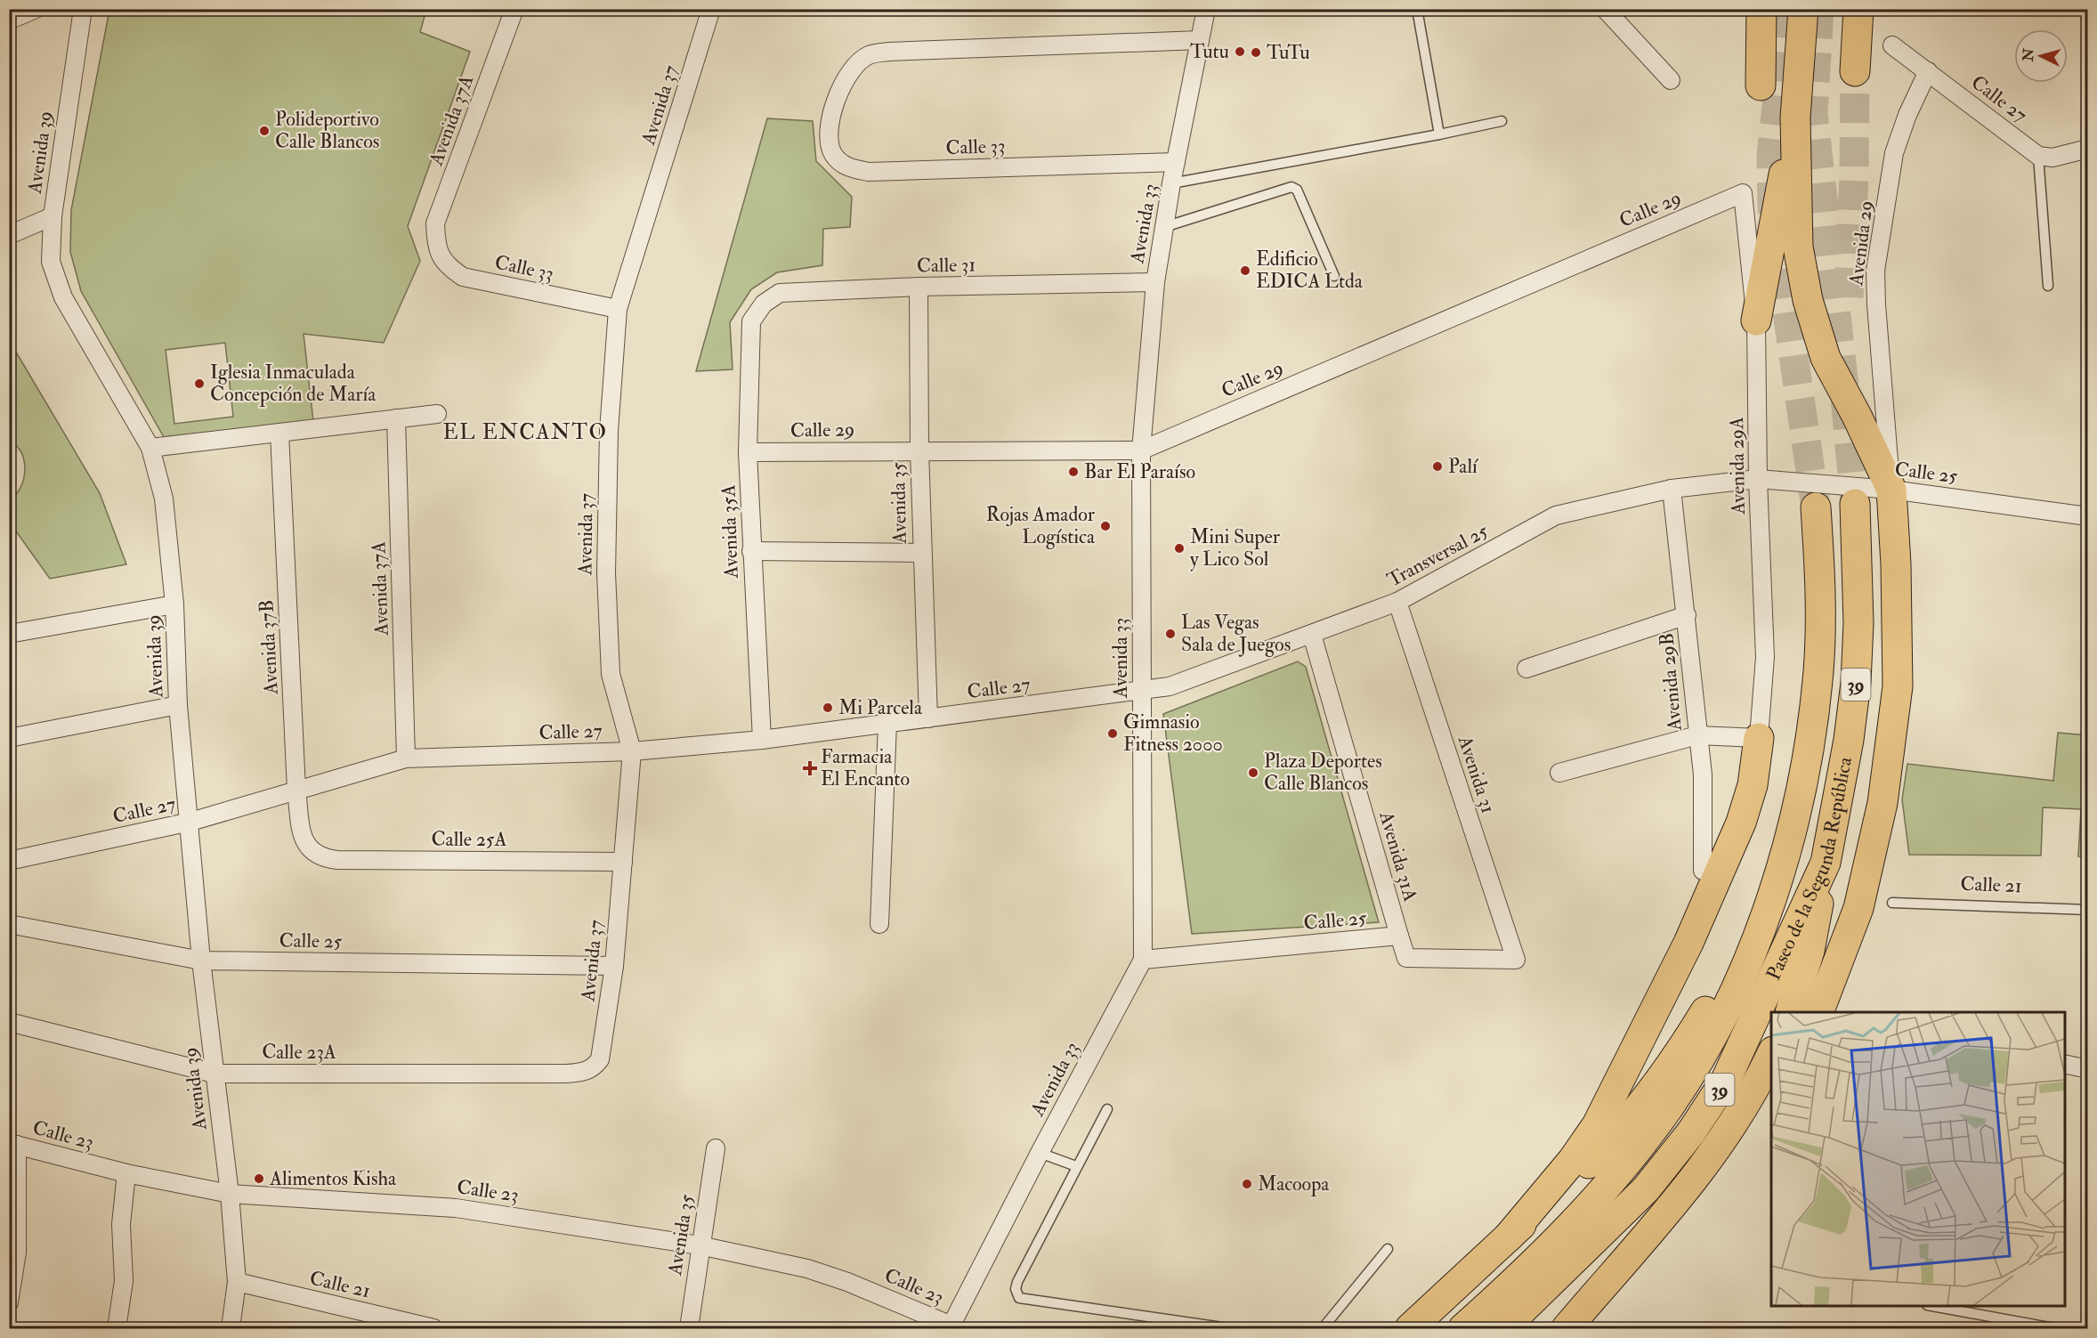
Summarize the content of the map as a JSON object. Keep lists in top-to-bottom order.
{
  "streets": {
    "highway": ["39", "Paseo de la Segunda República"],
    "street": [
      "Calle 27",
      "Avenida 37",
      "Avenida 37A",
      "Calle 33",
      "Avenida 39",
      "Calle 29",
      "Avenida 33",
      "Avenida 29",
      "Calle 31",
      "Avenida 29A",
      "Calle 25",
      "Avenida 35",
      "Avenida 35A",
      "Transversal 25",
      "Avenida 37B",
      "Avenida 29B",
      "Avenida 31",
      "Calle 25A",
      "Avenida 31A",
      "Calle 21",
      "Calle 23A",
      "Calle 23"
    ]
  },
  "crossings": [
    ["Calle 27", "Avenida 37"],
    ["Calle 27", "Avenida 37A"],
    ["Calle 27", "Avenida 39"],
    ["Calle 27", "Avenida 33"],
    ["Calle 27", "Avenida 29"],
    ["Calle 27", "Avenida 35"],
    ["Calle 27", "Avenida 35A"],
    ["Calle 27", "Transversal 25"],
    ["Calle 27", "Avenida 37B"],
    ["Avenida 37", "Calle 33"],
    ["Avenida 37", "Calle 25"],
    ["Avenida 37", "Calle 25A"],
    ["Avenida 37", "Calle 23A"],
    ["Avenida 37A", "Calle 33"],
    ["Calle 33", "Avenida 33"],
    ["Avenida 39", "Calle 25"],
    ["Avenida 39", "Calle 21"],
    ["Avenida 39", "Calle 23A"],
    ["Avenida 39", "Calle 23"],
    ["Calle 29", "Avenida 33"],
    ["Calle 29", "Avenida 29A"],
    ["Calle 29", "Avenida 35"],
    ["Calle 29", "Avenida 35A"],
    ["Avenida 33", "Calle 31"],
    ["Avenida 33", "Calle 25"],
    ["Avenida 33", "Transversal 25"],
    ["Avenida 33", "Calle 23"],
    ["Avenida 29", "Calle 25"],
    ["Calle 31", "Avenida 35"],
    ["Calle 31", "Avenida 35A"],
    ["Avenida 29A", "Calle 25"],
    ["Avenida 29A", "Transversal 25"],
    ["Calle 25", "Transversal 25"],
    ["Calle 25", "Avenida 31"],
    ["Calle 25", "Avenida 31A"],
    ["Avenida 35", "Calle 23"],
    ["Transversal 25", "Avenida 29B"],
    ["Transversal 25", "Avenida 31"],
    ["Transversal 25", "Avenida 31A"],
    ["Avenida 37B", "Calle 25A"],
    ["Avenida 31", "Avenida 31A"]
  ],
  "districts": ["EL ENCANTO"],
  "places": {
    "other": [
      "Tutu",
      "TuTu",
      "Polideportivo Calle Blancos",
      "Edificio EDICA Ltda",
      "Iglesia Inmaculada Concepción de María",
      "Palí",
      "Bar El Paraíso",
      "Rojas Amador Logística",
      "Mini Super y Lico Sol",
      "Las Vegas Sala de Juegos",
      "Mi Parcela",
      "Gimnasio Fitness 2000",
      "Plaza Deportes Calle Blancos",
      "Alimentos Kisha",
      "Macoopa"
    ],
    "health": ["Farmacia El Encanto"]
  },
  "north": "left"
}
